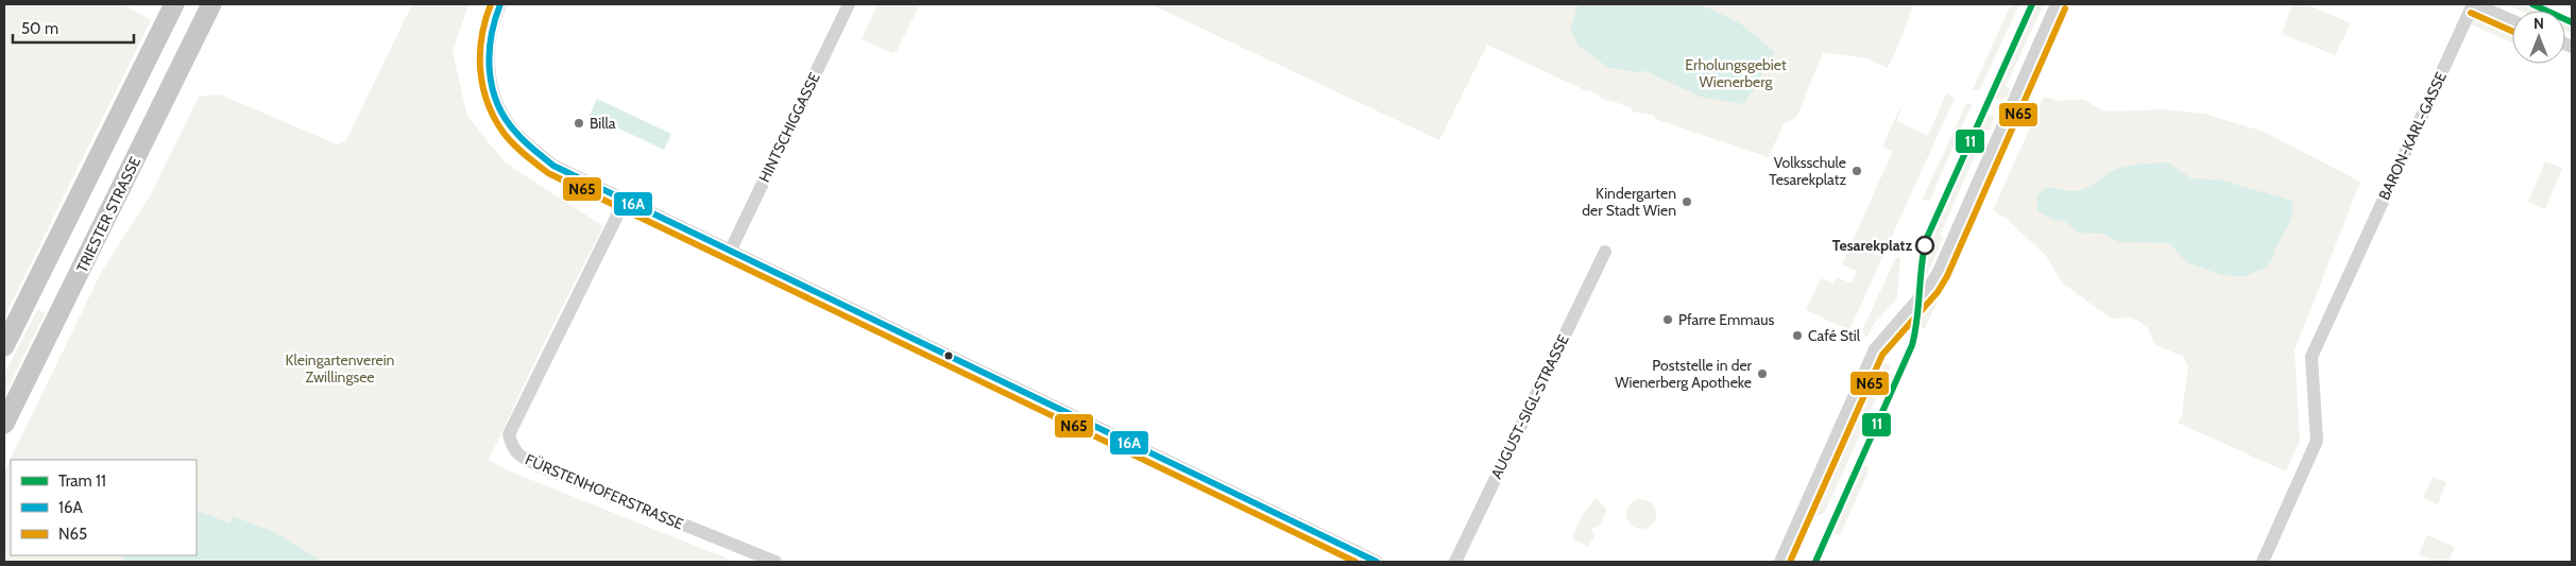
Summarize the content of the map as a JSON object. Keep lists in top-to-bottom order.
{
  "streets": {
    "main road": ["TRIESTER STRASSE"],
    "street": [
      "HINTSCHIGGASSE",
      "BARON-KARL-GASSE",
      "AUGUST-SIGL-STRASSE",
      "FÜRSTENHOFERSTRASSE"
    ]
  },
  "parks": ["Erholungsgebiet Wienerberg", "Kleingartenverein Zwillingsee"],
  "places": [
    "Billa",
    "Volksschule Tesarekplatz",
    "Kindergarten der Stadt Wien",
    "Tesarekplatz",
    "Pfarre Emmaus",
    "Café Stil",
    "Poststelle in der Wienerberg Apotheke"
  ],
  "lines": ["tram line 11", "transit line 16A", "transit line N65"],
  "legend": ["Tram 11", "16A", "N65"],
  "scale_bar": "50 m",
  "north": "top"
}
